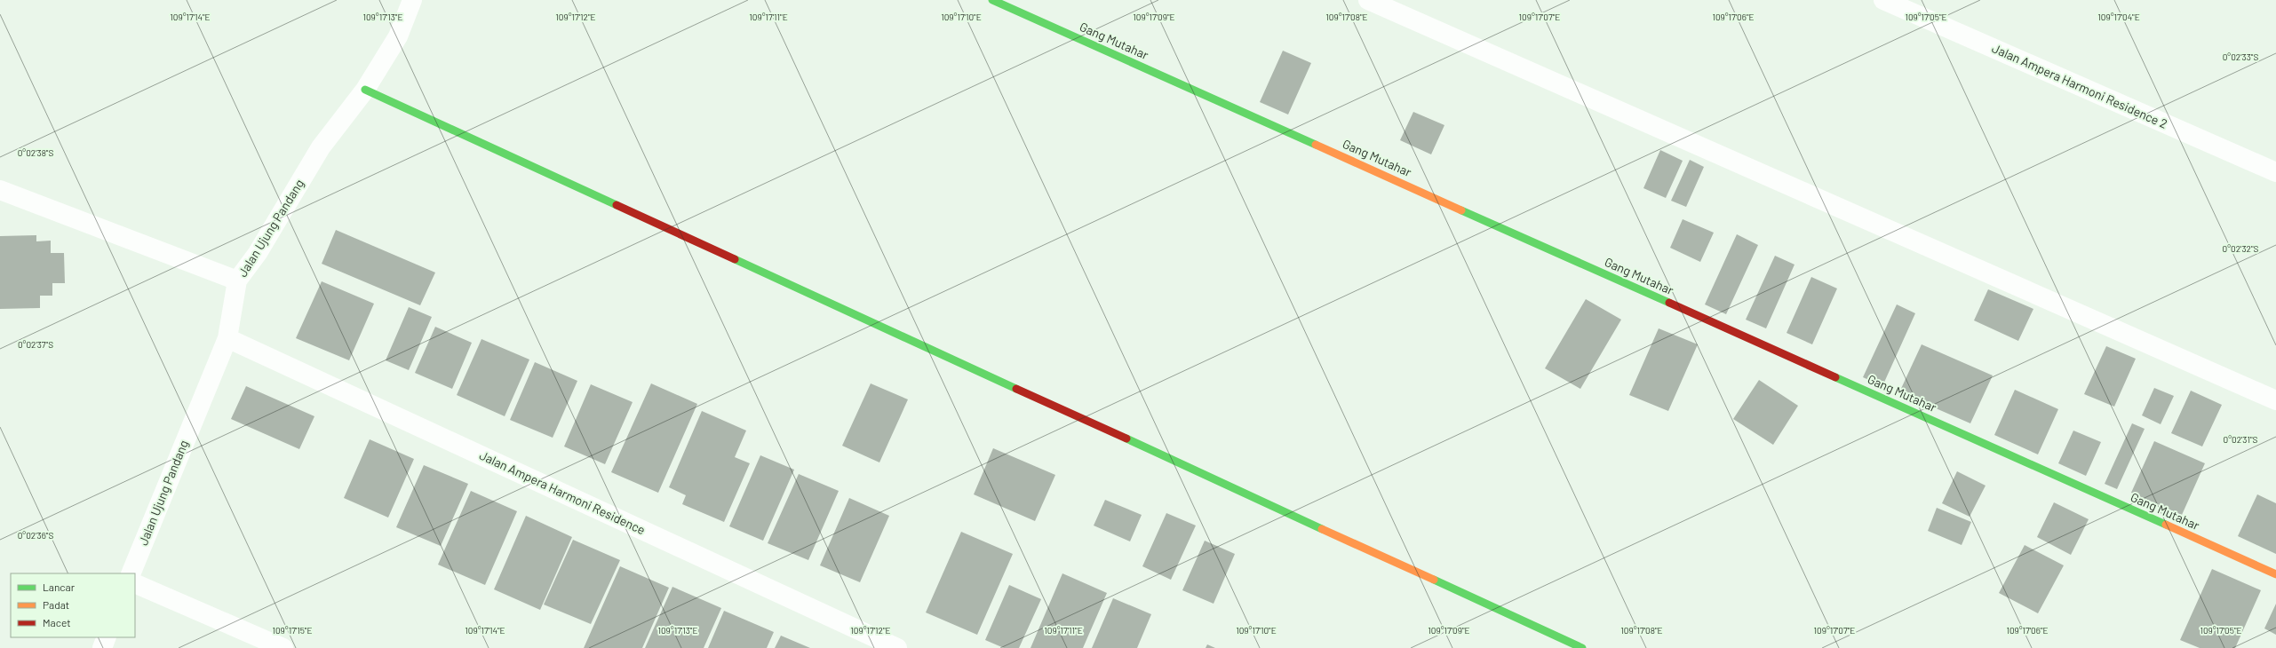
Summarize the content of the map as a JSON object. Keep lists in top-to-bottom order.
{
  "streets": {
    "street": [
      "Gang Mutahar",
      "Jalan Ampera Harmoni Residence 2",
      "Jalan Ujung Pandang",
      "Jalan Ampera Harmoni Residence"
    ]
  },
  "crossings": [
    ["Jalan Ujung Pandang", "Jalan Ampera Harmoni Residence"]
  ],
  "legend": ["Lancar", "Padat", "Macet"],
  "coordinates": [
    "109°17'14\"E",
    "109°17'13\"E",
    "109°17'12\"E",
    "109°17'11\"E",
    "109°17'10\"E",
    "109°17'09\"E",
    "109°17'08\"E",
    "109°17'07\"E",
    "109°17'06\"E",
    "109°17'05\"E",
    "109°17'04\"E",
    "0°02'33\"S",
    "0°02'38\"S",
    "0°02'32\"S",
    "0°02'37\"S",
    "0°02'31\"S",
    "0°02'36\"S",
    "109°17'15\"E"
  ]
}
